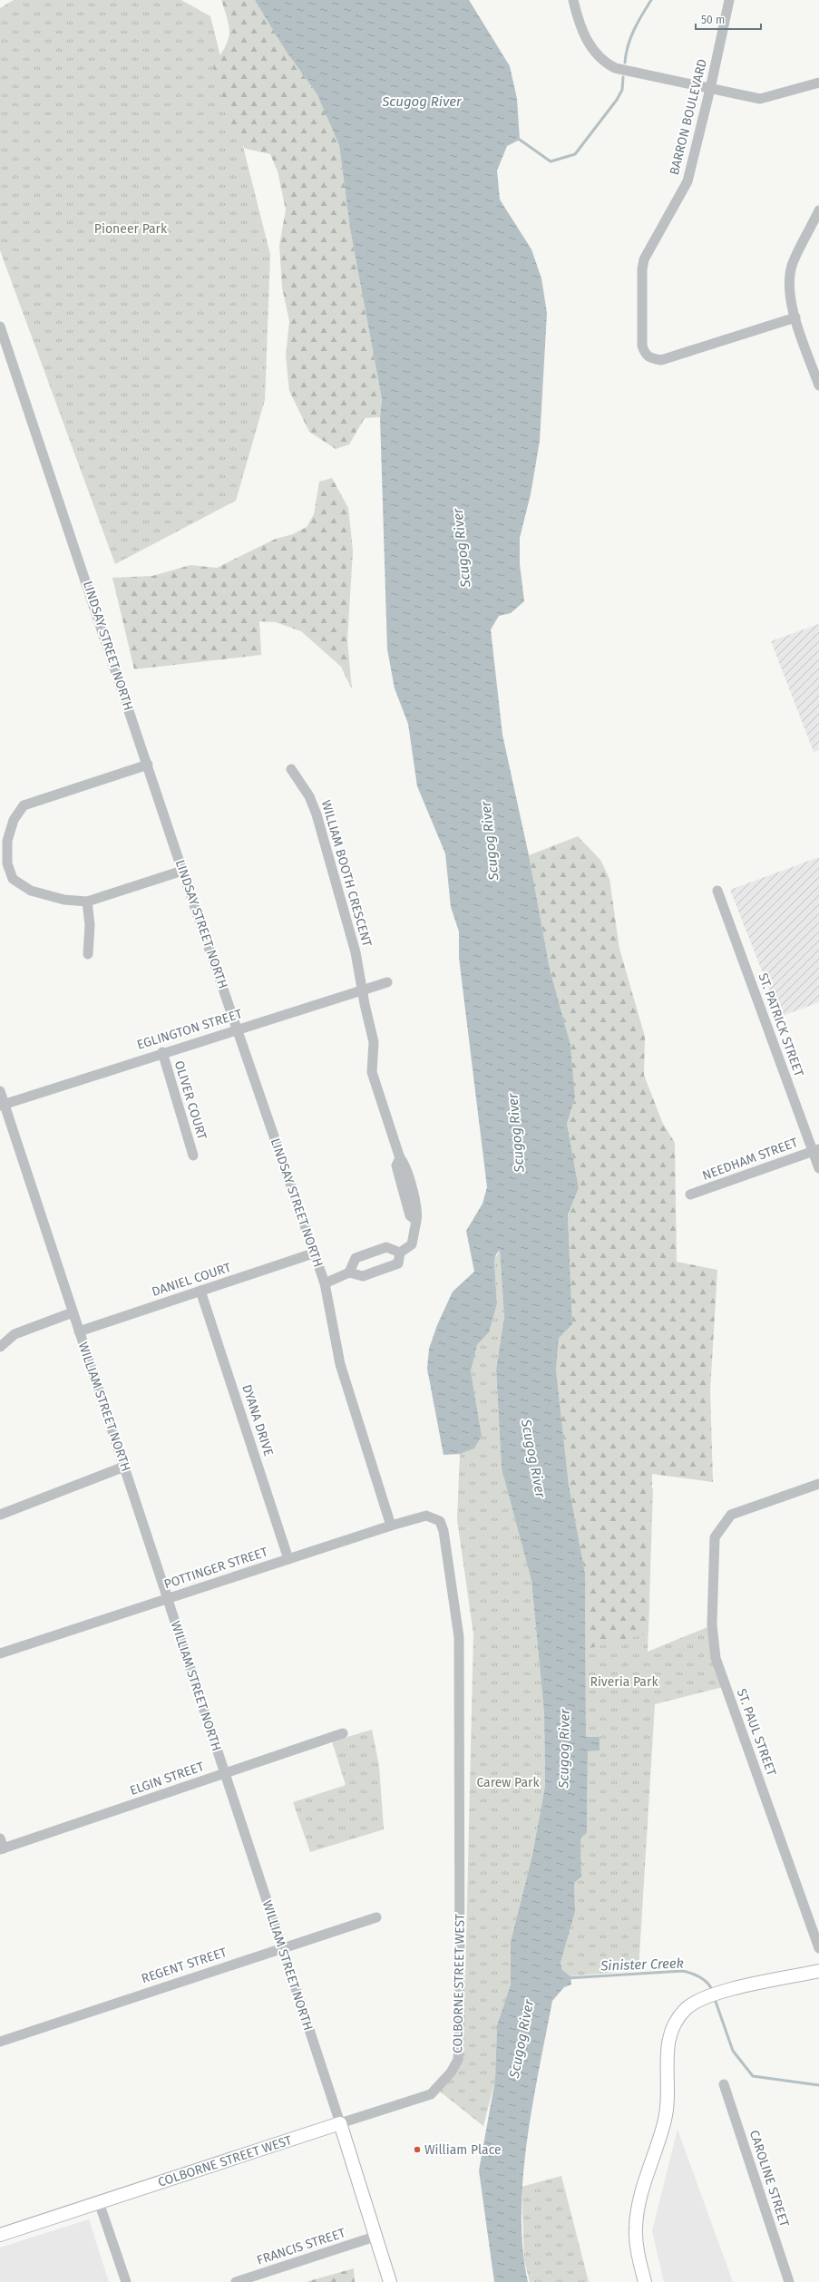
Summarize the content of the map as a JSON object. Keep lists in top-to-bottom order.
{
  "streets": {
    "main road": ["WILLIAM STREET NORTH", "COLBORNE STREET WEST"],
    "street": [
      "BARRON BOULEVARD",
      "LINDSAY STREET NORTH",
      "WILLIAM BOOTH CRESCENT",
      "ST. PATRICK STREET",
      "EGLINGTON STREET",
      "OLIVER COURT",
      "NEEDHAM STREET",
      "DANIEL COURT",
      "DYANA DRIVE",
      "POTTINGER STREET",
      "ST. PAUL STREET",
      "ELGIN STREET",
      "REGENT STREET",
      "CAROLINE STREET",
      "FRANCIS STREET"
    ]
  },
  "crossings": [
    ["LINDSAY STREET NORTH", "EGLINGTON STREET"],
    ["LINDSAY STREET NORTH", "DANIEL COURT"],
    ["LINDSAY STREET NORTH", "POTTINGER STREET"],
    ["WILLIAM BOOTH CRESCENT", "EGLINGTON STREET"],
    ["ST. PATRICK STREET", "NEEDHAM STREET"],
    ["EGLINGTON STREET", "OLIVER COURT"],
    ["EGLINGTON STREET", "WILLIAM STREET NORTH"],
    ["DANIEL COURT", "WILLIAM STREET NORTH"],
    ["DANIEL COURT", "DYANA DRIVE"],
    ["WILLIAM STREET NORTH", "POTTINGER STREET"],
    ["WILLIAM STREET NORTH", "ELGIN STREET"],
    ["WILLIAM STREET NORTH", "REGENT STREET"],
    ["WILLIAM STREET NORTH", "COLBORNE STREET WEST"],
    ["WILLIAM STREET NORTH", "FRANCIS STREET"],
    ["DYANA DRIVE", "POTTINGER STREET"],
    ["POTTINGER STREET", "COLBORNE STREET WEST"]
  ],
  "water": ["Scugog River", "Sinister Creek"],
  "parks": ["Pioneer Park", "Riveria Park", "Carew Park"],
  "places": ["William Place"],
  "scale_bar": "50 m"
}
